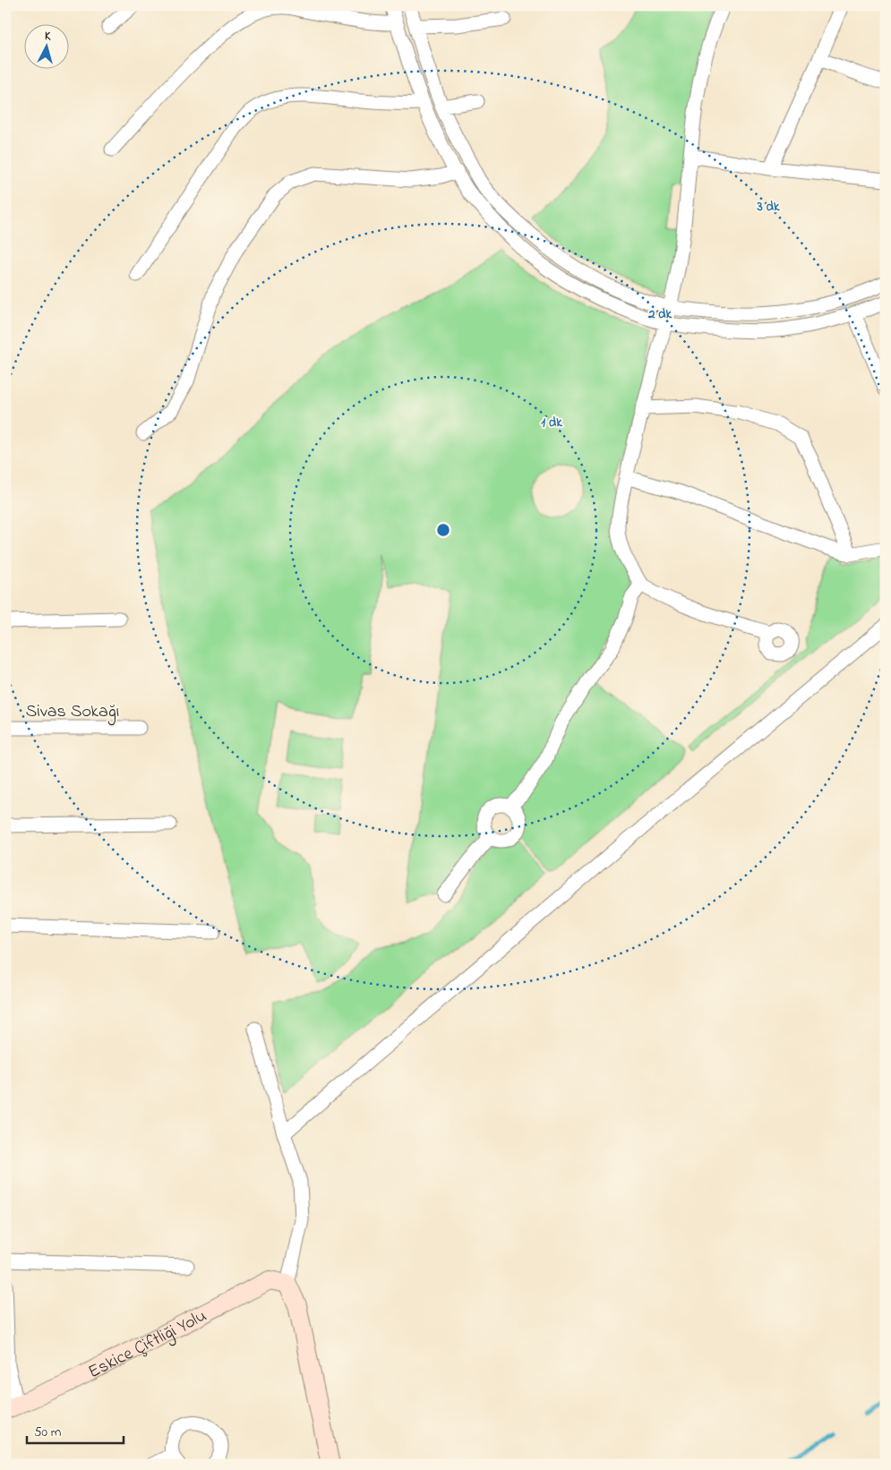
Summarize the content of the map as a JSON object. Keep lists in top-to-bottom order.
{
  "streets": {
    "main road": ["Eskice Çiftliği Yolu"],
    "street": ["Sivas Sokağı"]
  },
  "scale_bar": "50 m",
  "north": "top",
  "rings": ["3 dk", "2 dk", "1 dk"]
}
